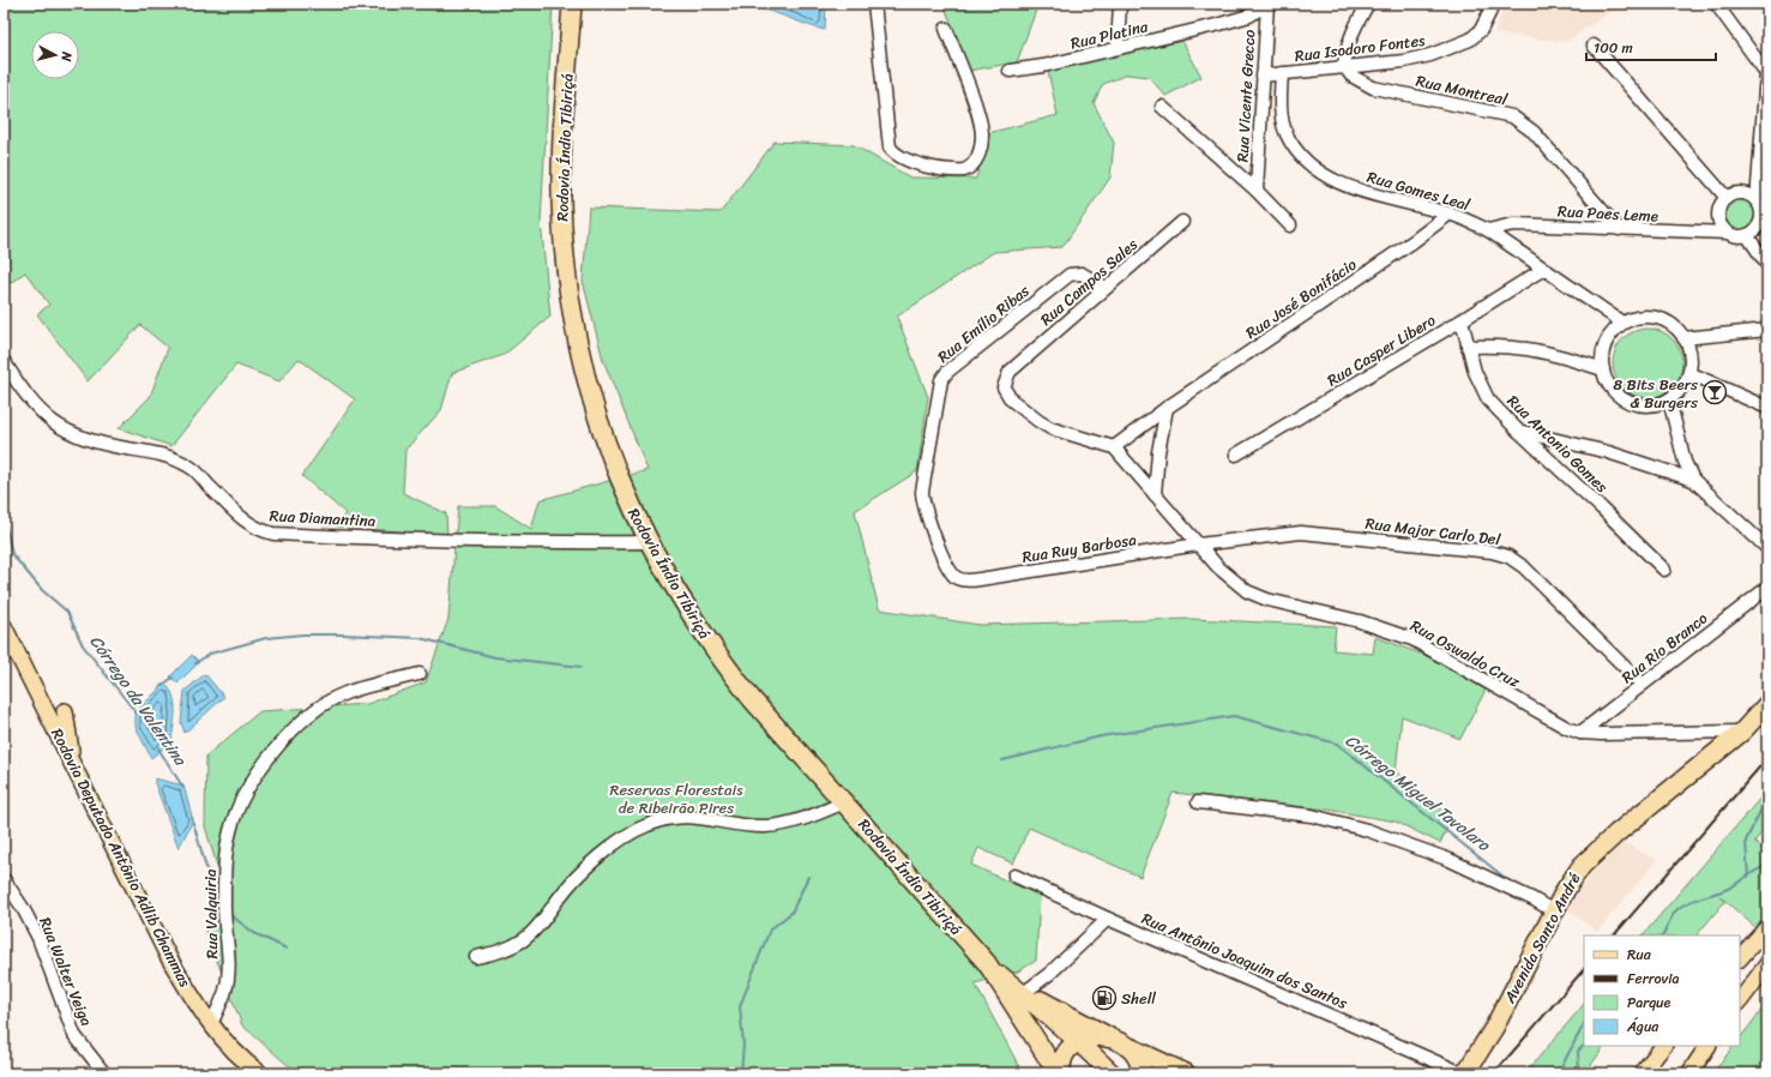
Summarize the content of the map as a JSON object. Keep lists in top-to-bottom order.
{
  "streets": {
    "highway": ["Rodovia Índio Tibiriçá", "Avenida Santo André"],
    "main road": ["Rodovia Deputado Antônio Adlib Chammas"],
    "street": [
      "Rua Platina",
      "Rua Isodoro Fontes",
      "Rua Montreal",
      "Rua Vicente Grecco",
      "Rua Gomes Leal",
      "Rua Paes Leme",
      "Rua Campos Sales",
      "Rua José Bonifácio",
      "Rua Emílio Ribas",
      "Rua Casper Libero",
      "Rua Antonio Gomes",
      "Rua Diamantina",
      "Rua Major Carlo Del",
      "Rua Ruy Barbosa",
      "Rua Rio Branco",
      "Rua Oswaldo Cruz",
      "Rua Valquiria",
      "Rua Antônio Joaquim dos Santos",
      "Rua Walter Veiga"
    ]
  },
  "crossings": [
    ["Rua Platina", "Rua Vicente Grecco"],
    ["Rua Isodoro Fontes", "Rua Montreal"],
    ["Rua Isodoro Fontes", "Rua Vicente Grecco"],
    ["Rua Isodoro Fontes", "Rua Gomes Leal"],
    ["Rua Montreal", "Rua Paes Leme"],
    ["Rodovia Índio Tibiriçá", "Rua Diamantina"],
    ["Rua Gomes Leal", "Rua Paes Leme"],
    ["Rua Gomes Leal", "Rua José Bonifácio"],
    ["Rua Gomes Leal", "Rua Casper Libero"],
    ["Rua Campos Sales", "Rua José Bonifácio"],
    ["Rua Campos Sales", "Rua Emílio Ribas"],
    ["Rua Campos Sales", "Rua Oswaldo Cruz"],
    ["Rua José Bonifácio", "Rua Oswaldo Cruz"],
    ["Rua Emílio Ribas", "Rua Ruy Barbosa"],
    ["Rua Casper Libero", "Rua Antonio Gomes"],
    ["Rua Major Carlo Del", "Rua Ruy Barbosa"],
    ["Rua Major Carlo Del", "Rua Rio Branco"],
    ["Rua Major Carlo Del", "Rua Oswaldo Cruz"],
    ["Rua Ruy Barbosa", "Rua Oswaldo Cruz"],
    ["Rua Rio Branco", "Rua Oswaldo Cruz"],
    ["Rua Oswaldo Cruz", "Avenida Santo André"],
    ["Rodovia Deputado Antônio Adlib Chammas", "Rua Valquiria"],
    ["Avenida Santo André", "Rua Antônio Joaquim dos Santos"]
  ],
  "water": ["Córrego da Valentina", "Córrego Miguel Tavolaro"],
  "parks": ["Reservas Florestais de Ribeirão Pires"],
  "places": {
    "bar": ["8 Bits Beers & Burgers"],
    "fuel station": ["Shell"]
  },
  "legend": [
    "Rua",
    "Ferrovia",
    "Parque",
    "Água"
  ],
  "scale_bar": "100 m",
  "north": "right"
}
